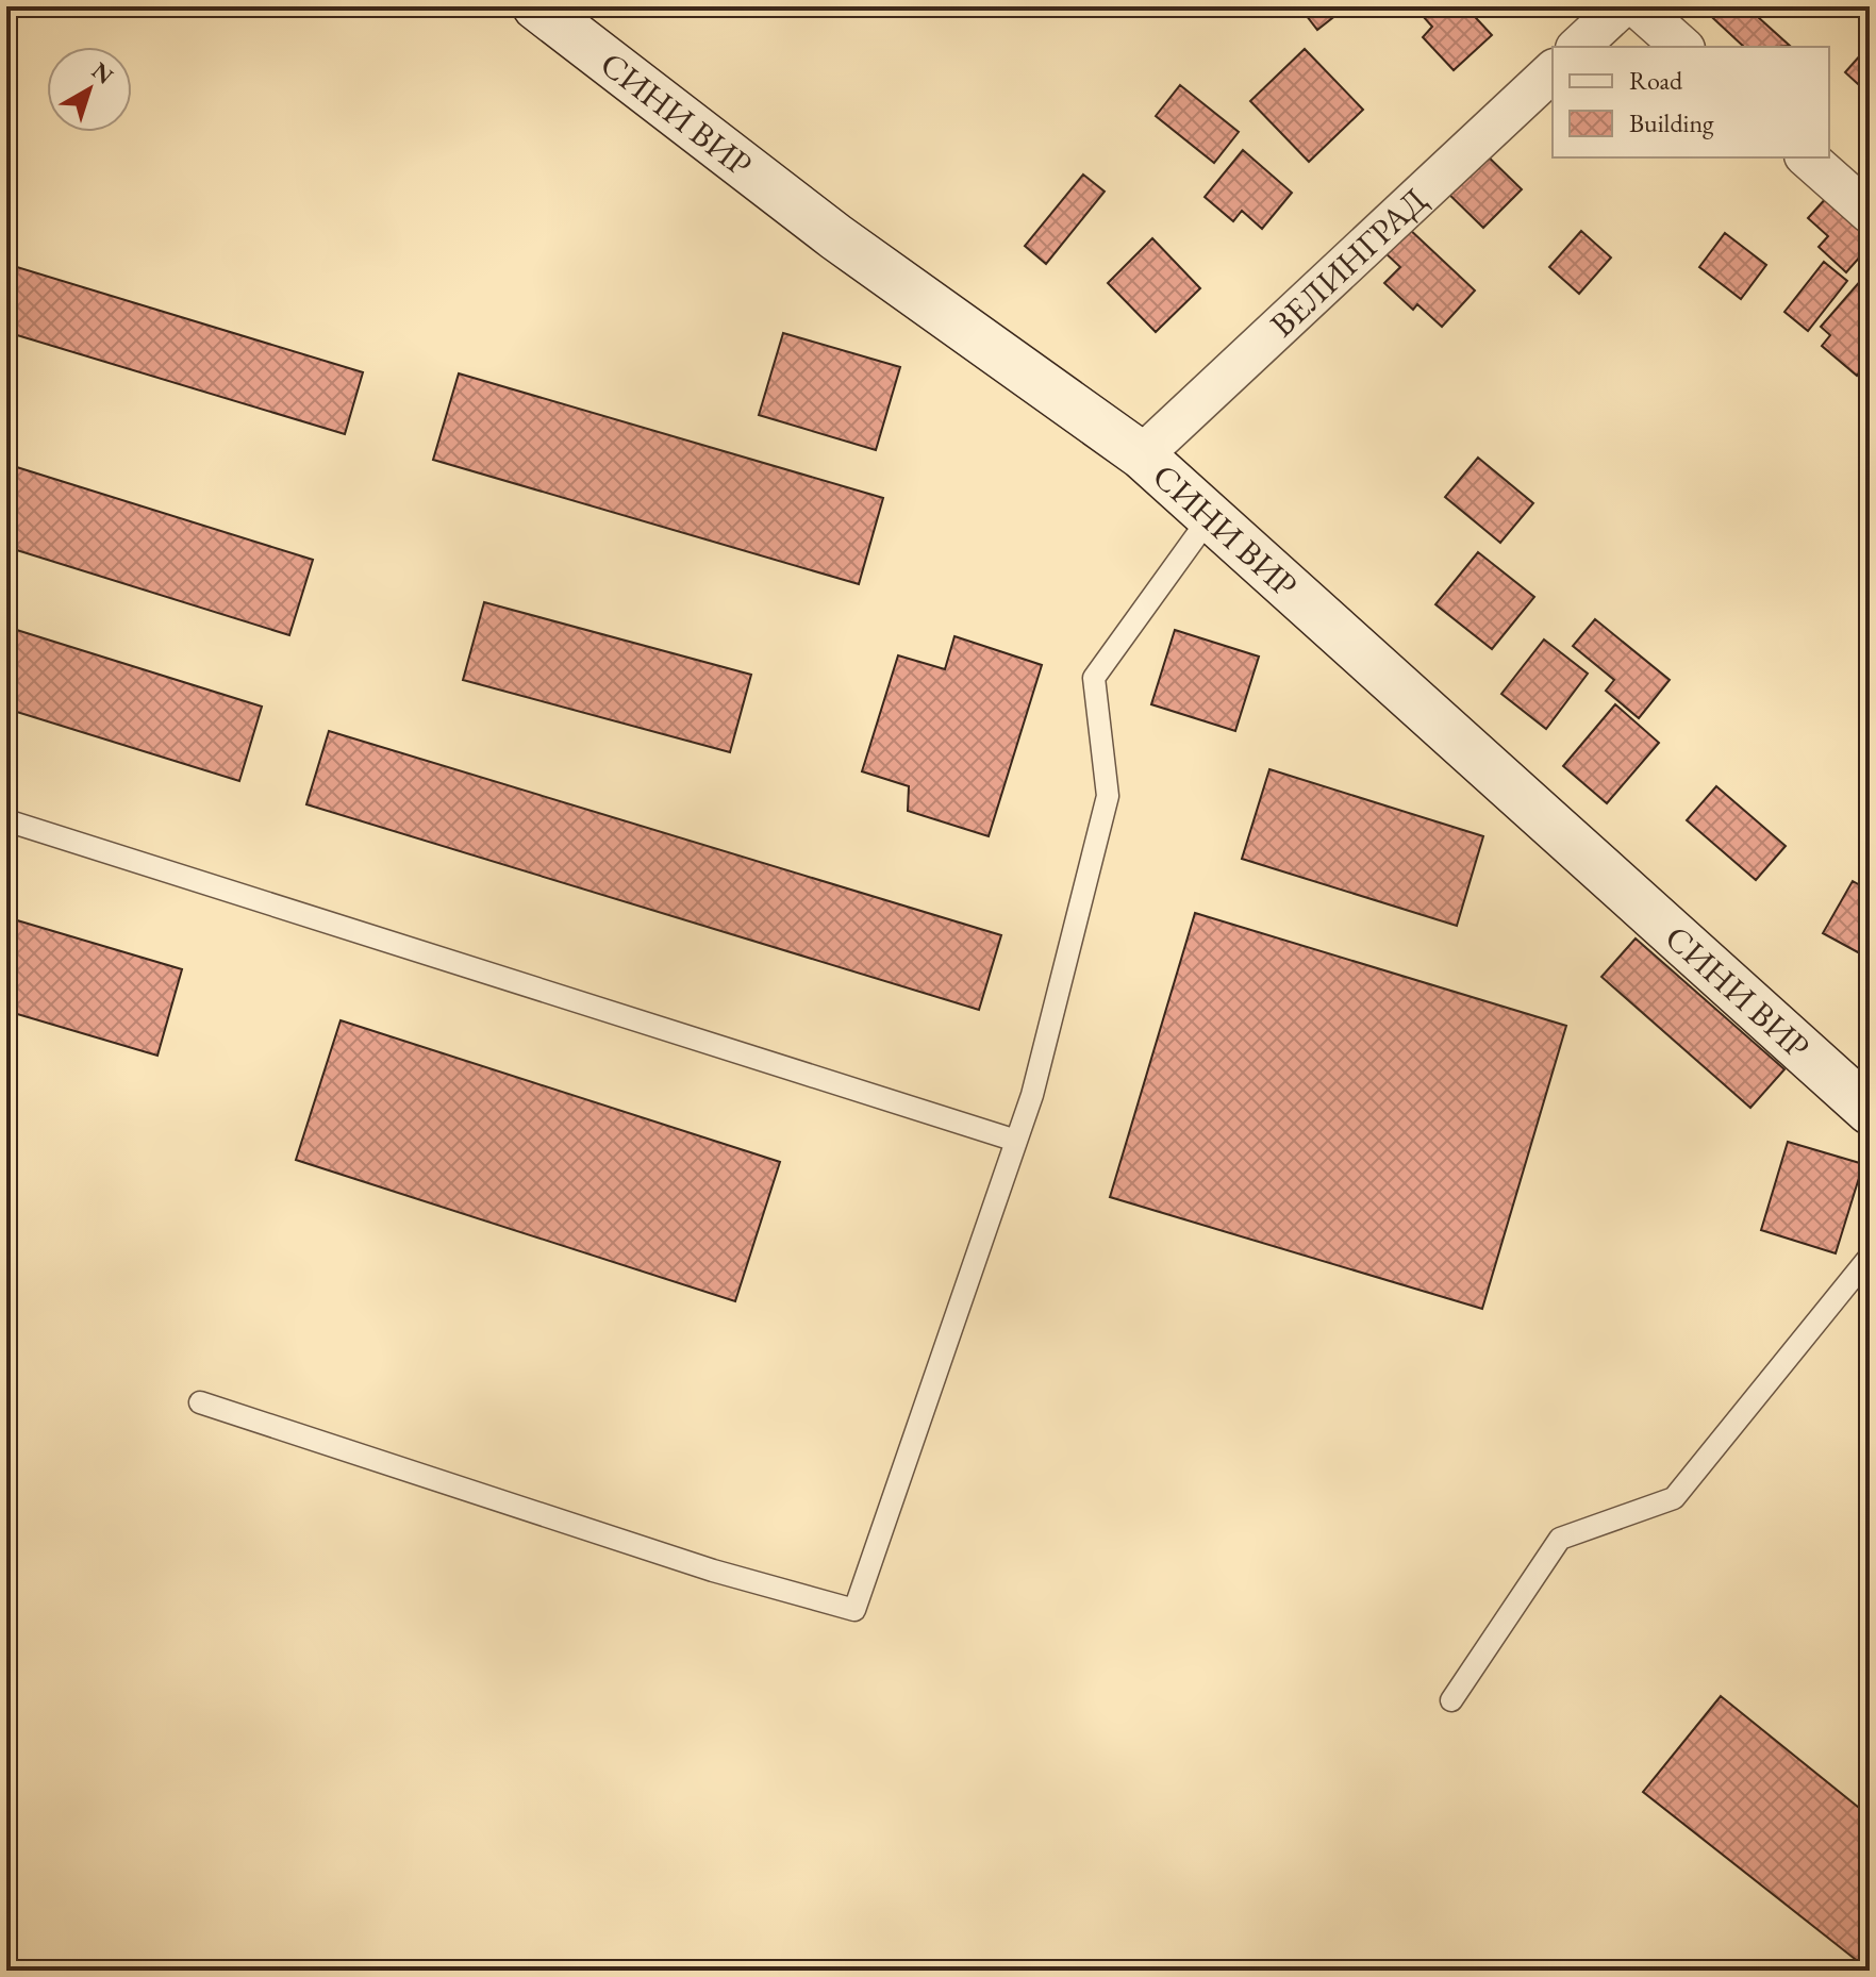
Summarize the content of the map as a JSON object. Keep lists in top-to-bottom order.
{
  "streets": {
    "street": ["СИНИ ВИР", "ВЕЛИНГРАД"]
  },
  "crossings": [
    ["СИНИ ВИР", "ВЕЛИНГРАД"]
  ],
  "legend": ["Road", "Building"],
  "north": "top right"
}
